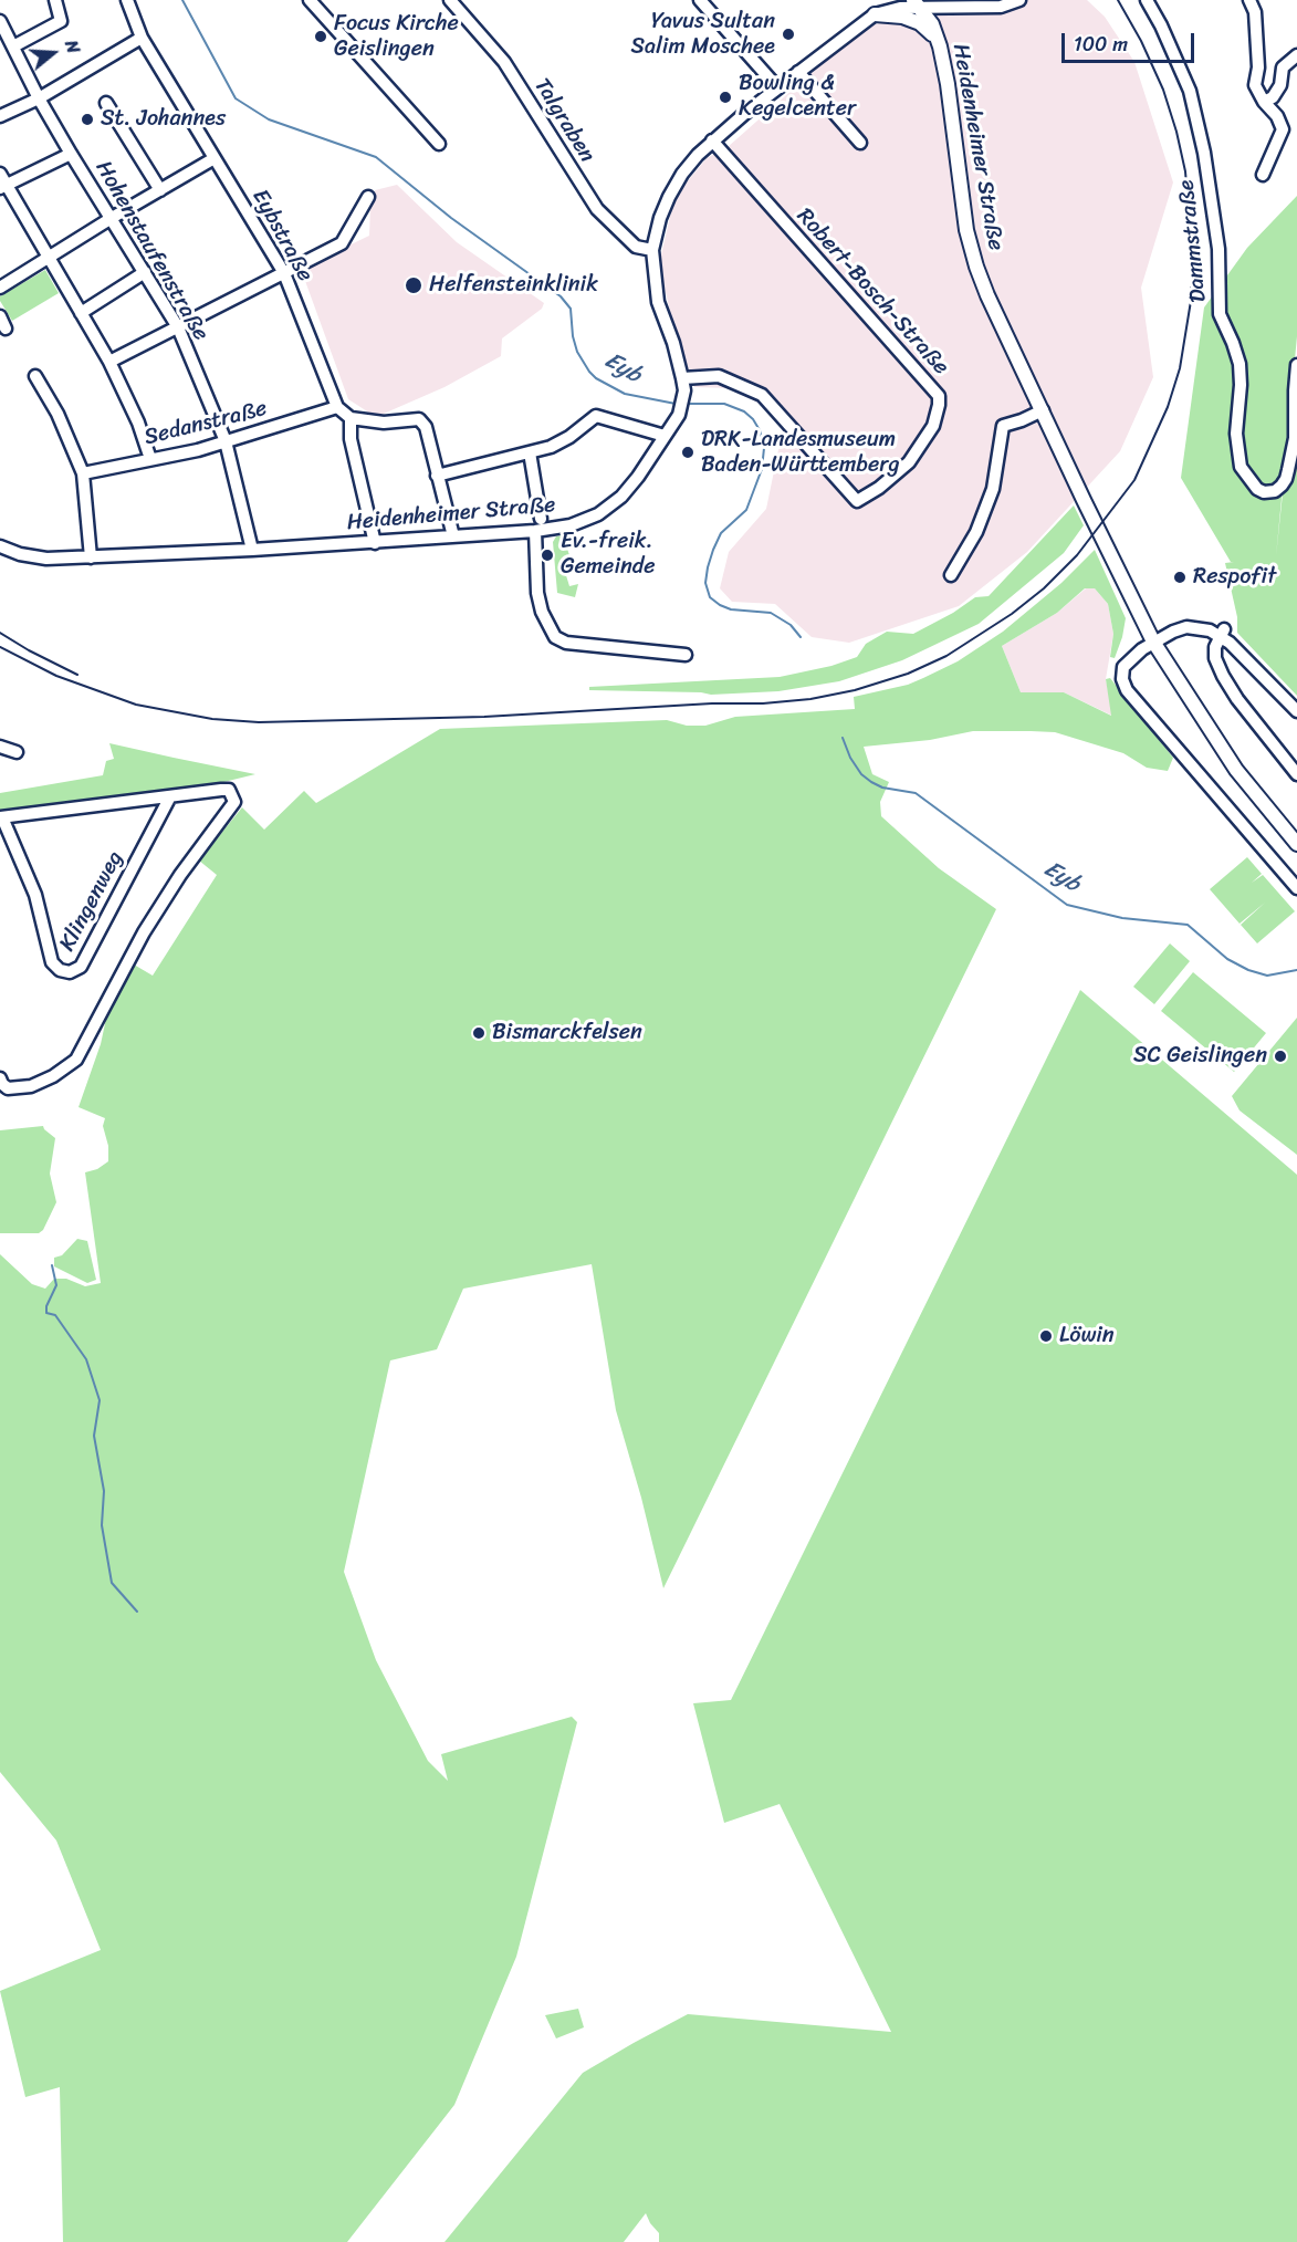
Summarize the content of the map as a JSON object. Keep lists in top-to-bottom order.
{
  "streets": {
    "main road": ["Heidenheimer Straße"],
    "street": [
      "Talgraben",
      "Eybstraße",
      "Dammstraße",
      "Hohenstaufenstraße",
      "Robert-Bosch-Straße",
      "Sedanstraße",
      "Klingenweg"
    ]
  },
  "crossings": [
    ["Talgraben", "Heidenheimer Straße"],
    ["Heidenheimer Straße", "Hohenstaufenstraße"],
    ["Heidenheimer Straße", "Robert-Bosch-Straße"],
    ["Eybstraße", "Sedanstraße"],
    ["Hohenstaufenstraße", "Sedanstraße"]
  ],
  "water": ["Eyb"],
  "places": [
    "Yavus Sultan Salim Moschee",
    "Focus Kirche Geislingen",
    "Bowling & Kegelcenter",
    "St. Johannes",
    "Helfensteinklinik",
    "DRK-Landesmuseum Baden-Württemberg",
    "Ev.-freik. Gemeinde",
    "Respofit",
    "Bismarckfelsen",
    "SC Geislingen",
    "Löwin"
  ],
  "scale_bar": "100 m",
  "north": "right"
}
